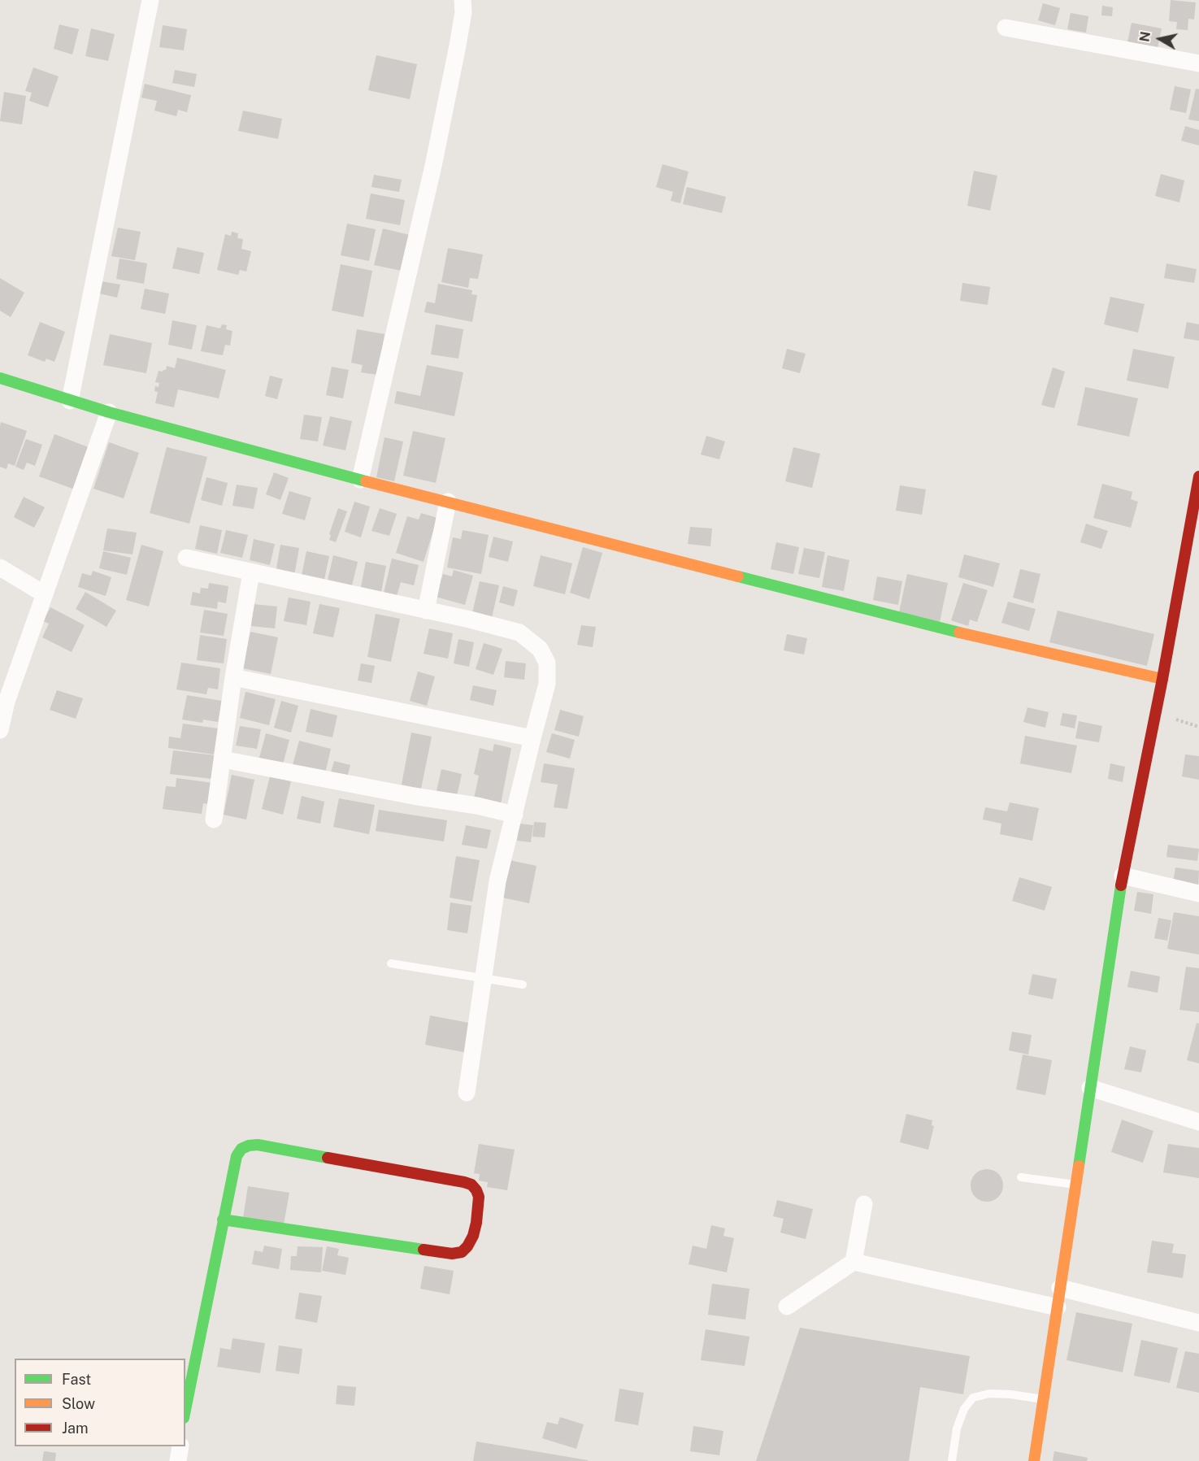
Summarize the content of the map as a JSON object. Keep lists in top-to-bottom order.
{
  "legend": ["Fast", "Slow", "Jam"],
  "north": "left"
}
